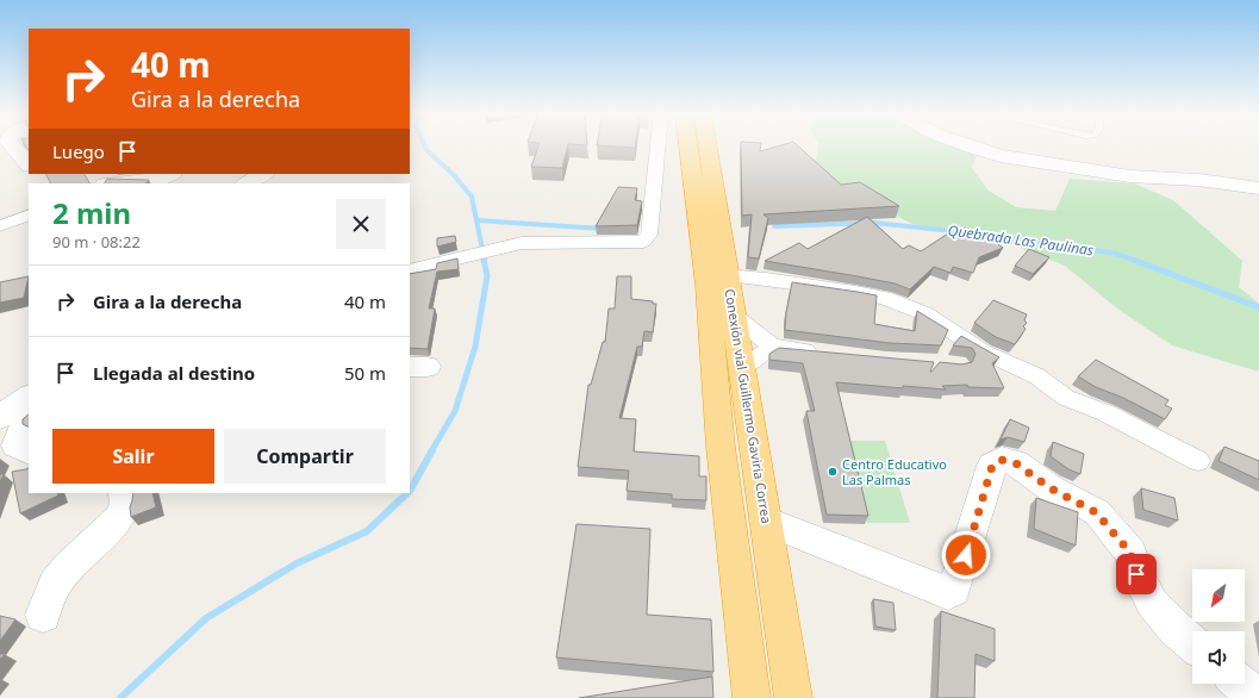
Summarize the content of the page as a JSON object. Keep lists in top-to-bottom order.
{
  "streets": {
    "highway": ["Conexión vial Guillermo Gaviria Correa"]
  },
  "water": ["Quebrada Las Paulinas"],
  "places": ["Centro Educativo Las Palmas"],
  "north": "bottom left",
  "page": {
    "turn": ["40 m", "Gira a la derecha"],
    "then": "Luego",
    "heading": ["2 min", "90 m · 08:22"],
    "list": [
      {
        "name": "Gira a la derecha",
        "value": "40 m"
      },
      {
        "name": "Llegada al destino",
        "value": "50 m"
      }
    ],
    "buttons": ["Salir", "Compartir"]
  }
}
